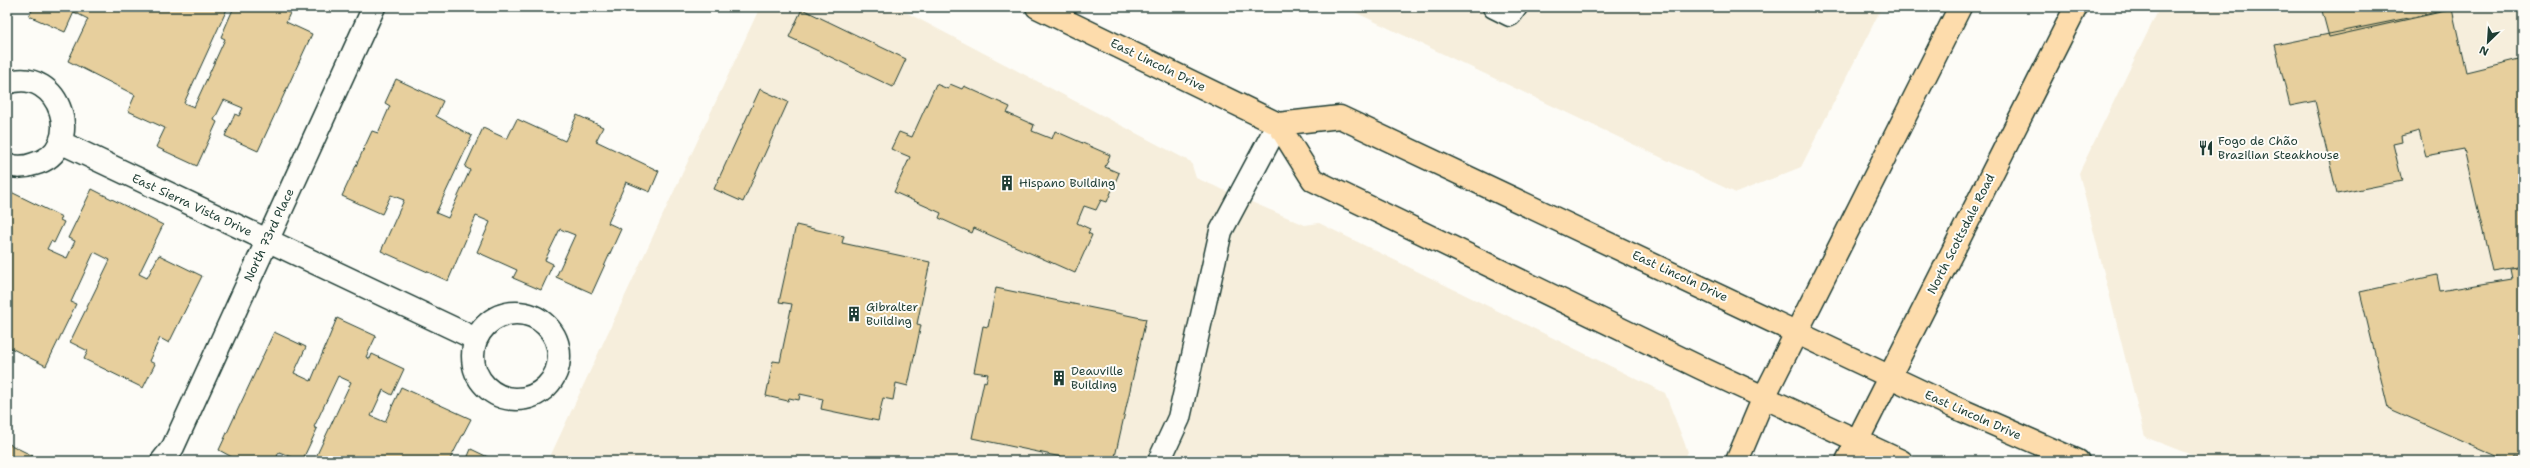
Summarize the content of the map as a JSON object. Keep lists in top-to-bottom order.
{
  "streets": {
    "main road": ["East Lincoln Drive", "North Scottsdale Road"],
    "street": ["East Sierra Vista Drive", "North 73rd Place"]
  },
  "crossings": [
    ["East Lincoln Drive", "North Scottsdale Road"],
    ["East Sierra Vista Drive", "North 73rd Place"]
  ],
  "places": {
    "restaurant": ["Fogo de Chão Brazilian Steakhouse"],
    "building": ["Hispano Building", "Gibralter Building", "Deauville Building"]
  },
  "north": "bottom left"
}
